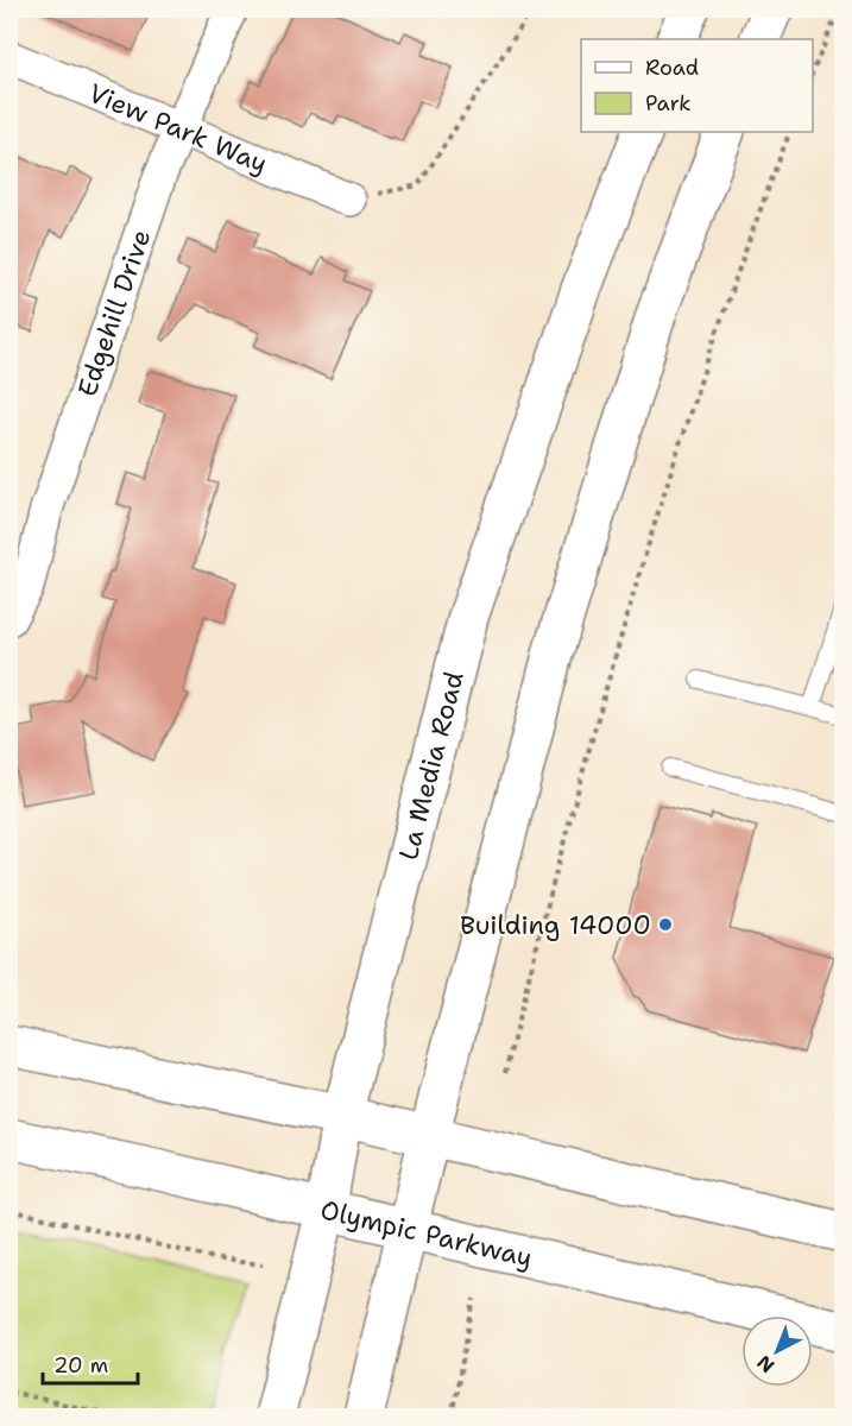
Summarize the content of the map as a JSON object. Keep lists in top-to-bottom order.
{
  "streets": {
    "main road": ["La Media Road", "Olympic Parkway"],
    "street": ["View Park Way", "Edgehill Drive"]
  },
  "crossings": [
    ["View Park Way", "Edgehill Drive"],
    ["La Media Road", "Olympic Parkway"]
  ],
  "places": ["Building 14000"],
  "legend": ["Road", "Park"],
  "scale_bar": "20 m",
  "north": "bottom left"
}
